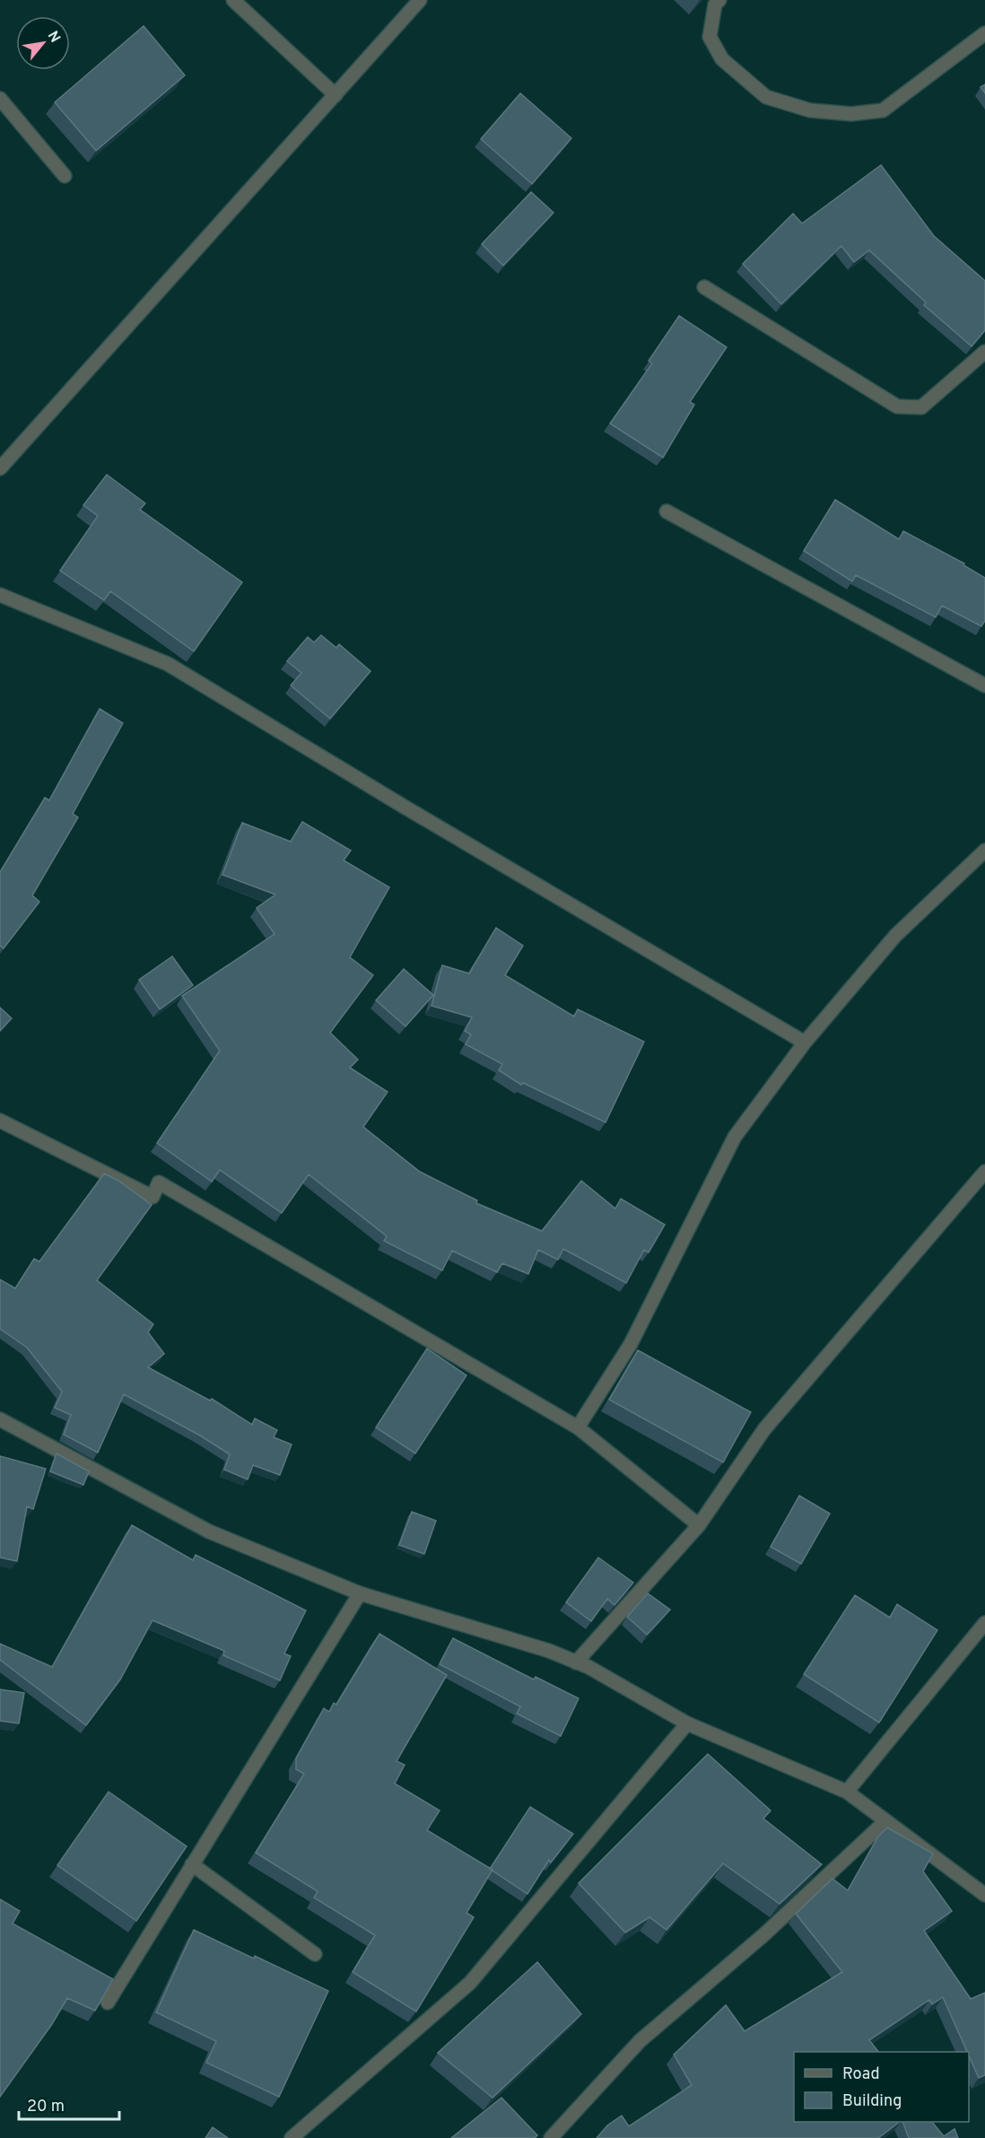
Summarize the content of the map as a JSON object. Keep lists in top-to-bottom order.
{
  "legend": ["Road", "Building"],
  "scale_bar": "20 m",
  "north": "top right"
}
